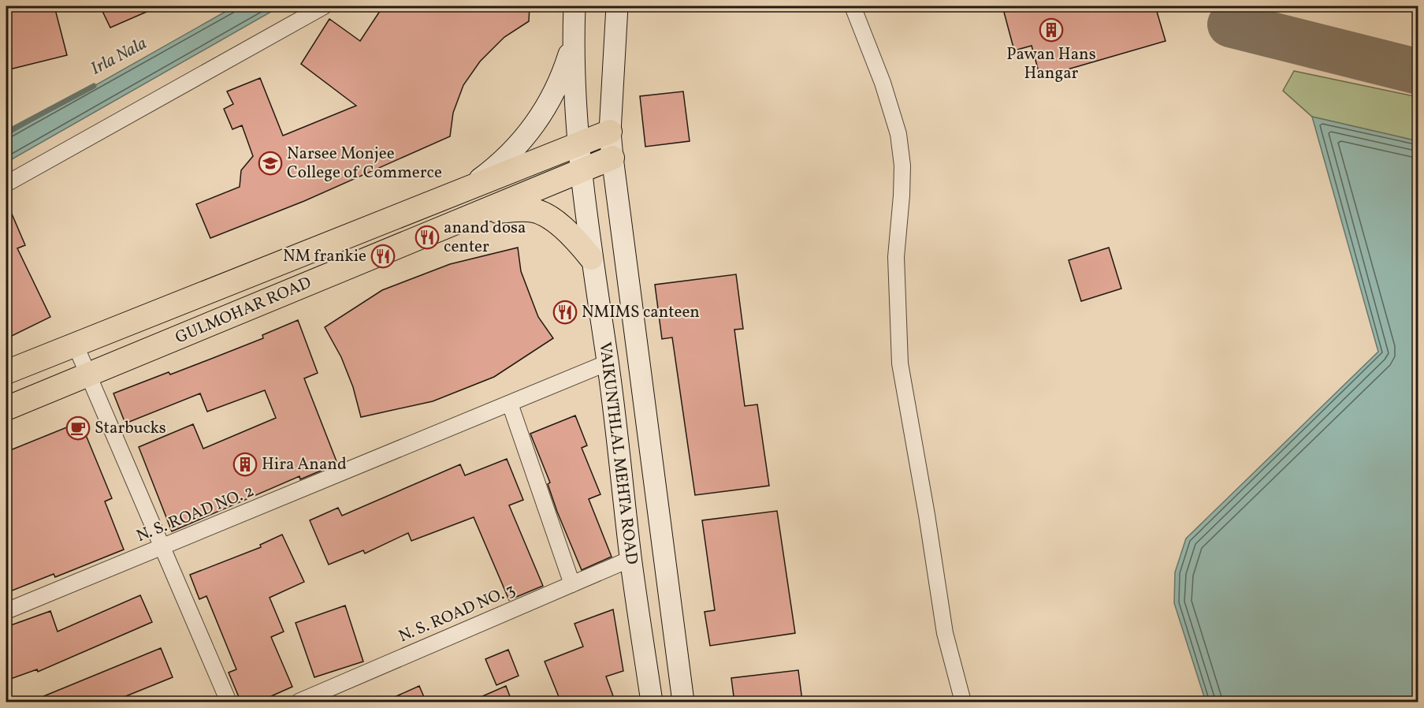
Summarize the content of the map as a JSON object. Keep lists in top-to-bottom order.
{
  "streets": {
    "main road": ["GULMOHAR ROAD", "VAIKUNTHLAL MEHTA ROAD"],
    "street": ["N. S. ROAD NO. 2", "N. S. ROAD NO. 3"]
  },
  "crossings": [
    ["GULMOHAR ROAD", "VAIKUNTHLAL MEHTA ROAD"],
    ["VAIKUNTHLAL MEHTA ROAD", "N. S. ROAD NO. 2"],
    ["VAIKUNTHLAL MEHTA ROAD", "N. S. ROAD NO. 3"]
  ],
  "water": ["Irla Nala"],
  "places": {
    "building": ["Pawan Hans Hangar", "Hira Anand"],
    "school or university": ["Narsee Monjee College of Commerce"],
    "restaurant": ["anand dosa center", "NM frankie", "NMIMS canteen"],
    "cafe": ["Starbucks"]
  }
}
